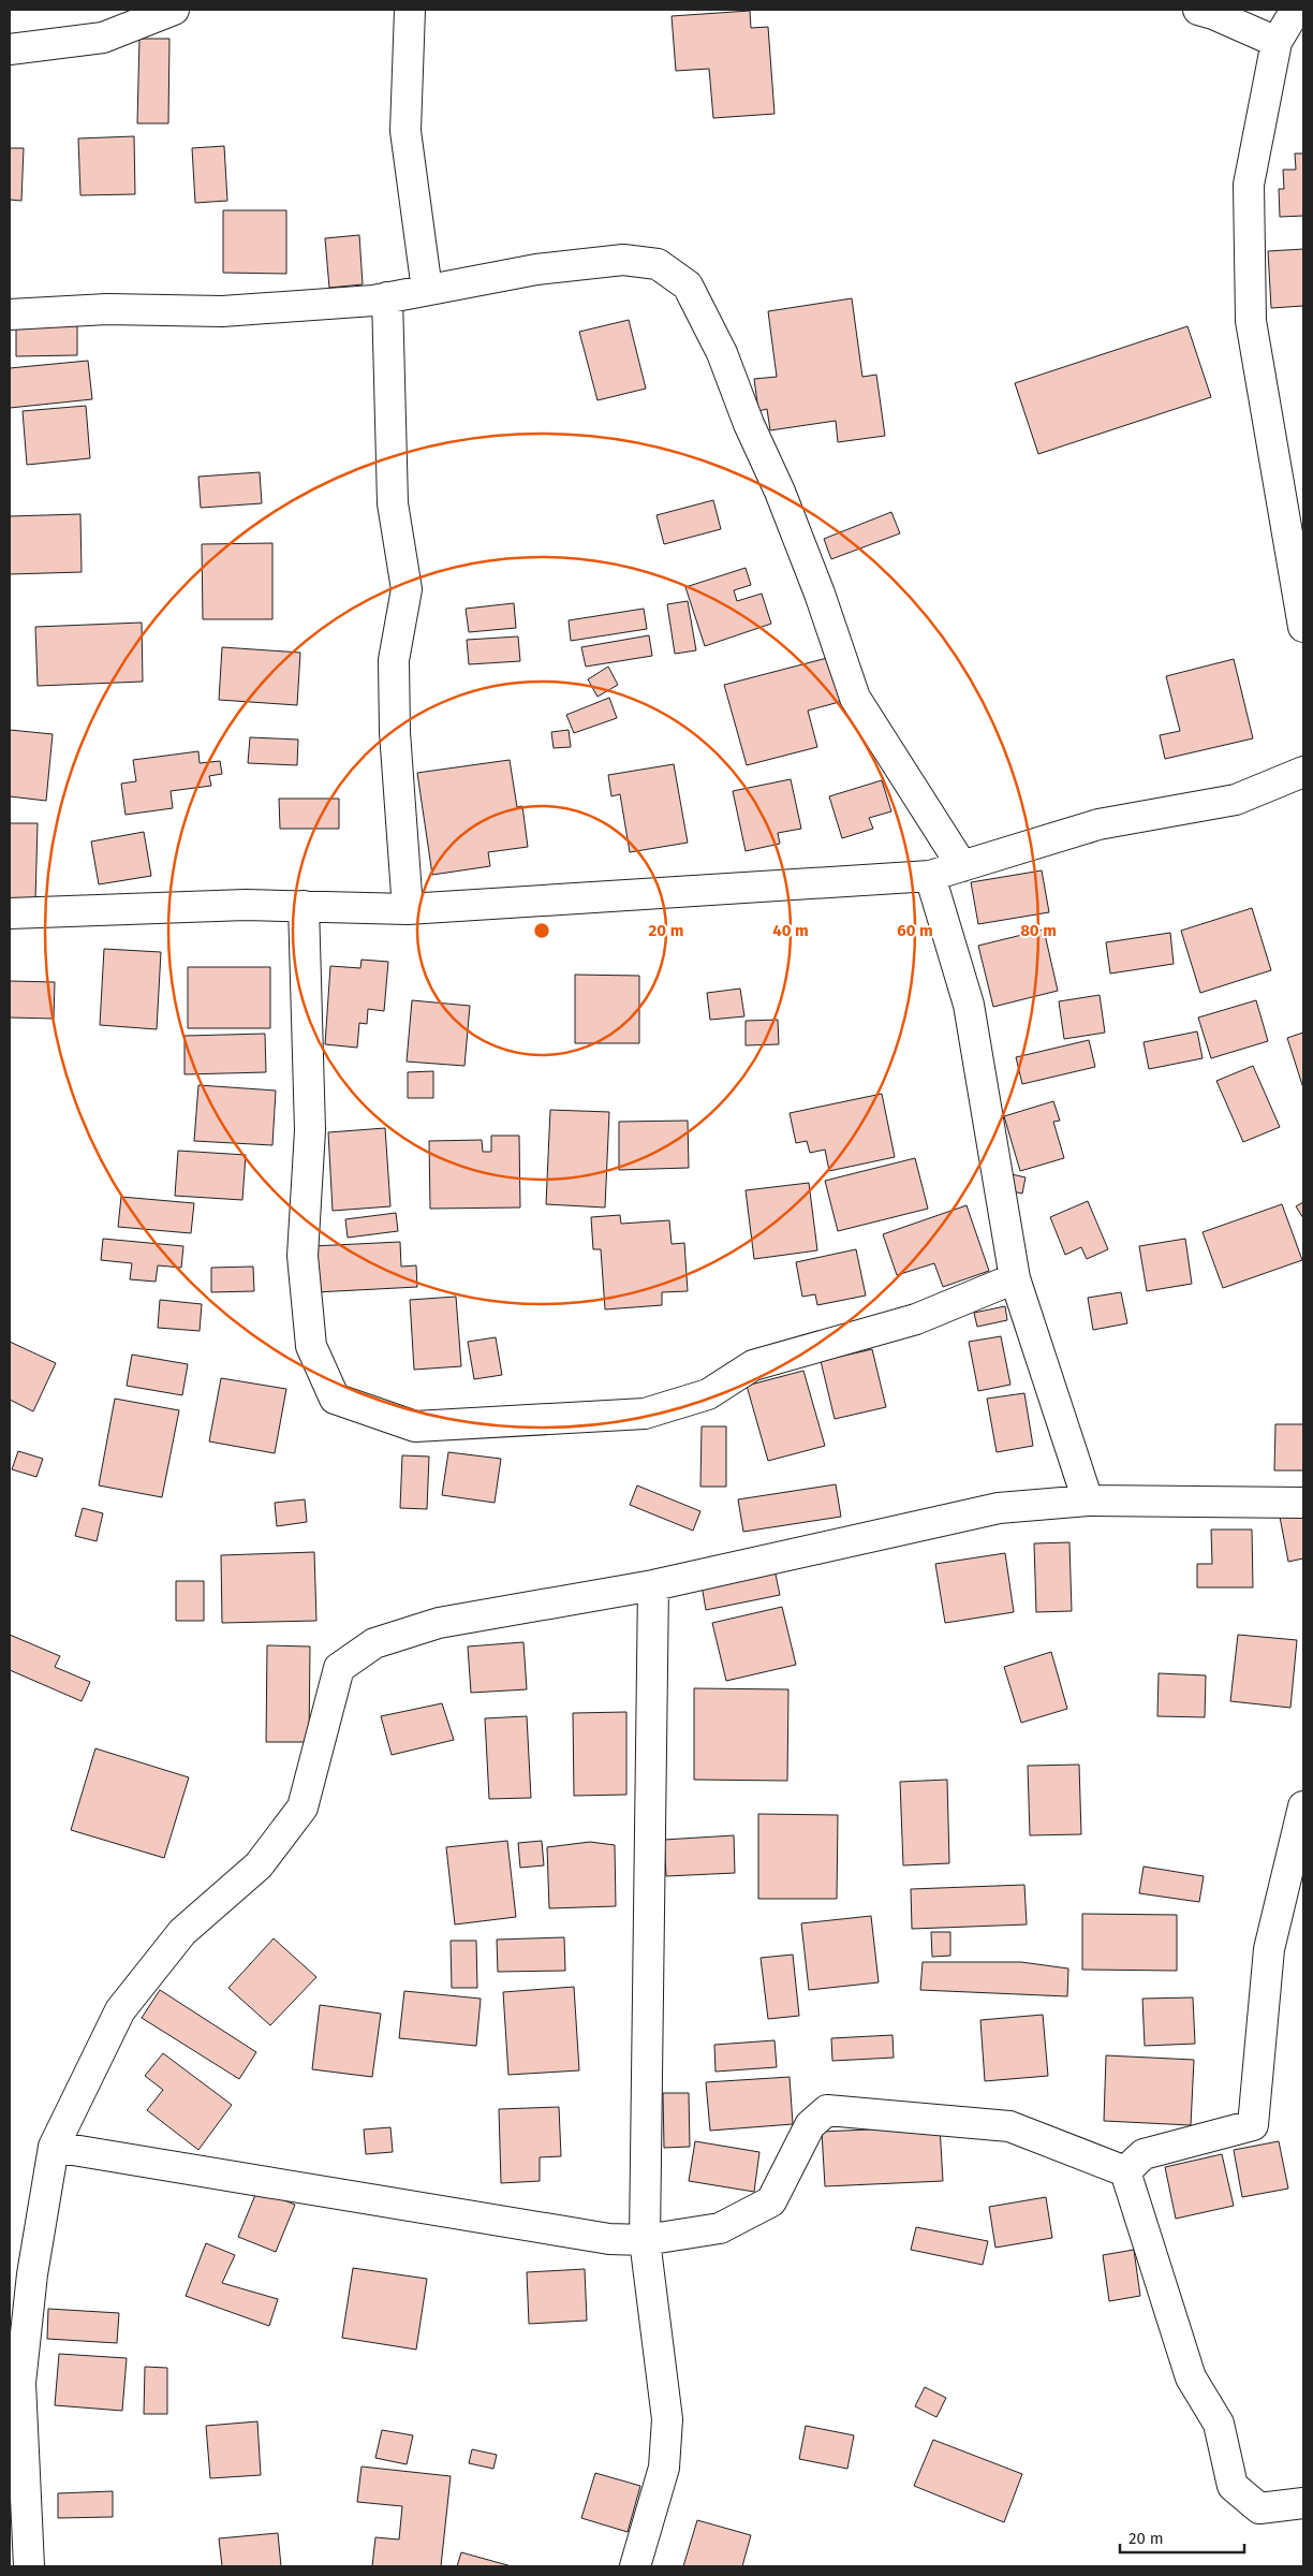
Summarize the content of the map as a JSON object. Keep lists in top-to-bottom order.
{
  "scale_bar": "20 m",
  "rings": [
    "20 m",
    "40 m",
    "60 m",
    "80 m"
  ]
}
